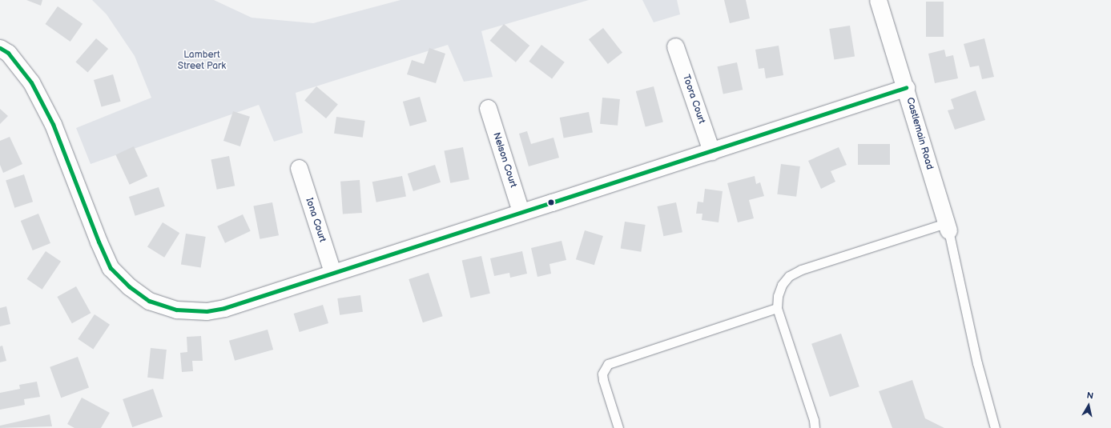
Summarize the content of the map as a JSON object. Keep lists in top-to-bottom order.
{
  "streets": {
    "street": [
      "Toora Court",
      "Castlemain Road",
      "Nelson Court",
      "Iona Court"
    ]
  },
  "parks": ["Lambert Street Park"],
  "north": "top"
}
